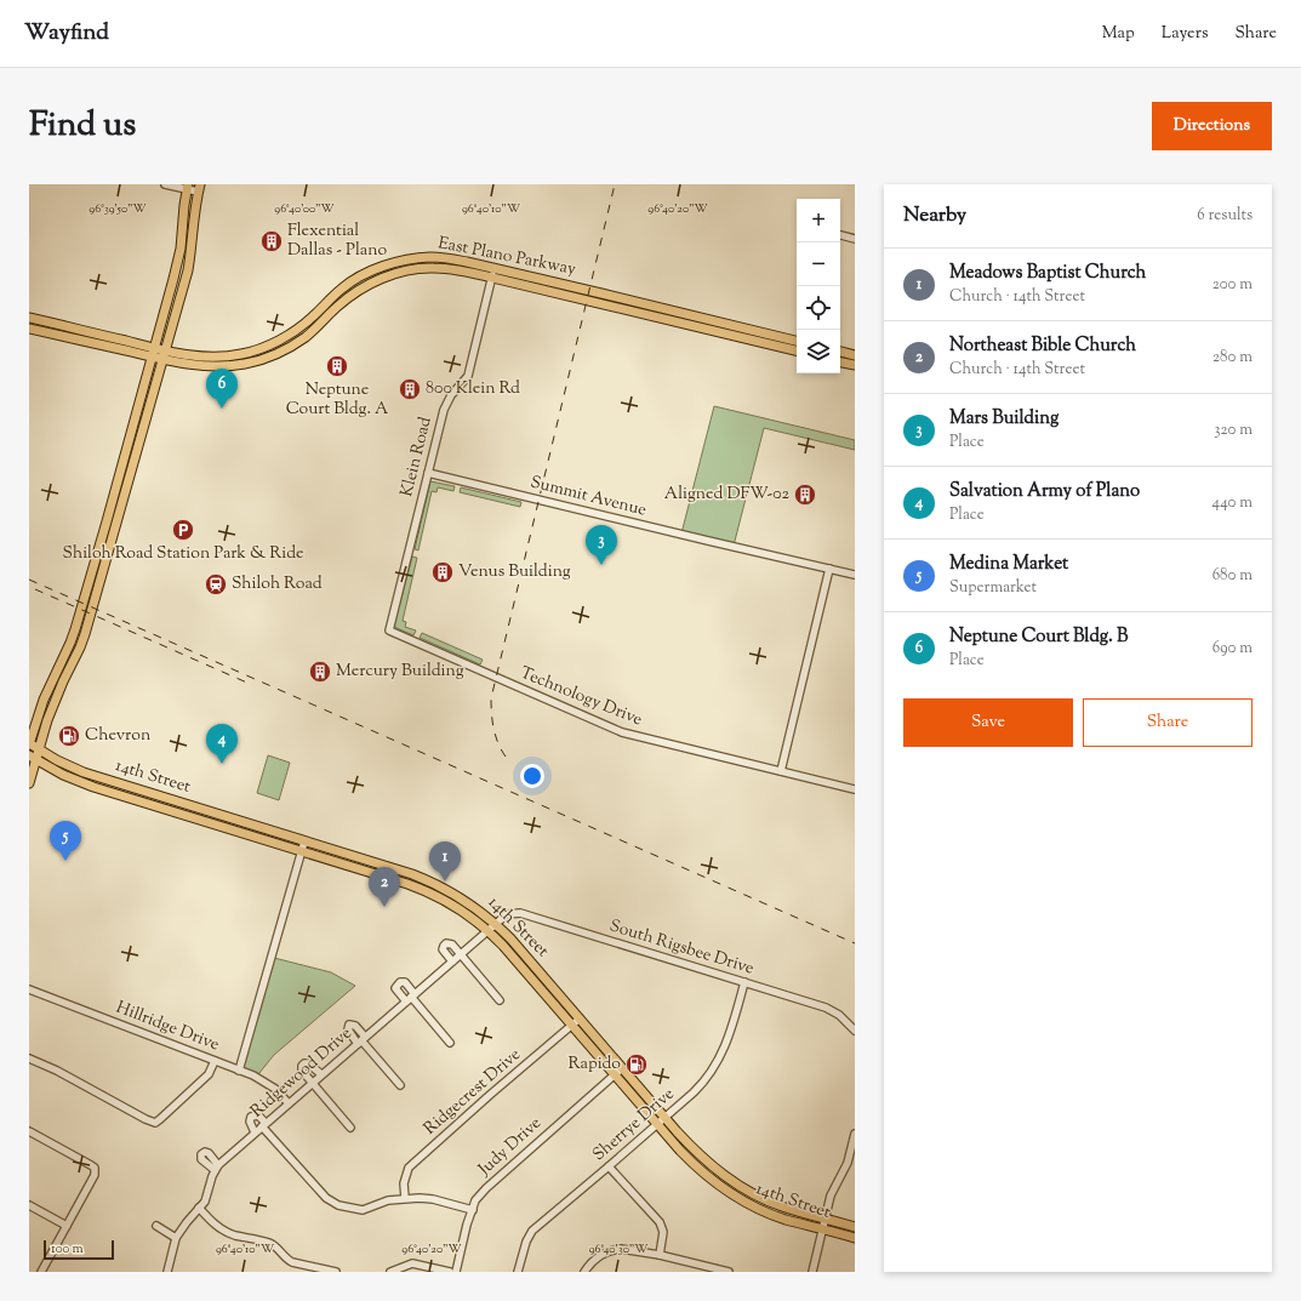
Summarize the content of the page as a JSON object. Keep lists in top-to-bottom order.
{
  "streets": {
    "main road": ["East Plano Parkway", "14th Street"],
    "street": [
      "Klein Road",
      "Summit Avenue",
      "Technology Drive",
      "South Rigsbee Drive",
      "Hillridge Drive",
      "Ridgewood Drive",
      "Ridgecrest Drive",
      "Sherrye Drive",
      "Judy Drive"
    ]
  },
  "crossings": [
    ["East Plano Parkway", "Klein Road"],
    ["Klein Road", "Summit Avenue"],
    ["Klein Road", "Technology Drive"],
    ["14th Street", "South Rigsbee Drive"],
    ["14th Street", "Ridgewood Drive"],
    ["14th Street", "Ridgecrest Drive"],
    ["14th Street", "Sherrye Drive"],
    ["14th Street", "Judy Drive"],
    ["South Rigsbee Drive", "Ridgewood Drive"],
    ["South Rigsbee Drive", "Sherrye Drive"],
    ["Hillridge Drive", "Ridgewood Drive"]
  ],
  "places": {
    "building": [
      "Flexential Dallas - Plano",
      "Neptune Court Bldg. A",
      "800 Klein Rd",
      "Aligned DFW-02",
      "Venus Building",
      "Mercury Building"
    ],
    "parking": ["Shiloh Road Station Park & Ride"],
    "station": ["Shiloh Road"],
    "fuel station": ["Chevron", "Rapido"]
  },
  "scale_bar": "100 m",
  "page": {
    "header": "Wayfind",
    "nav": ["Map", "Layers", "Share"],
    "title": "Find us",
    "buttons": [
      "Directions",
      ["Save", "Share"]
    ],
    "heading": ["Nearby", "6 results"],
    "map_buttons": ["+", "−"],
    "list": [
      {
        "mark": "1",
        "name": "Meadows Baptist Church",
        "note": "Church · 14th Street",
        "value": "200 m"
      },
      {
        "mark": "2",
        "name": "Northeast Bible Church",
        "note": "Church · 14th Street",
        "value": "280 m"
      },
      {
        "mark": "3",
        "name": "Mars Building",
        "note": "Place",
        "value": "320 m"
      },
      {
        "mark": "4",
        "name": "Salvation Army of Plano",
        "note": "Place",
        "value": "440 m"
      },
      {
        "mark": "5",
        "name": "Medina Market",
        "note": "Supermarket",
        "value": "680 m"
      },
      {
        "mark": "6",
        "name": "Neptune Court Bldg. B",
        "note": "Place",
        "value": "690 m"
      }
    ],
    "pins": [
      "6",
      "3",
      "4",
      "5",
      "1",
      "2"
    ],
    "scale": "100 m"
  },
  "coordinates": [
    "96°39'50\"W",
    "96°40'00\"W",
    "96°40'10\"W",
    "96°40'20\"W",
    "96°40'30\"W"
  ]
}
